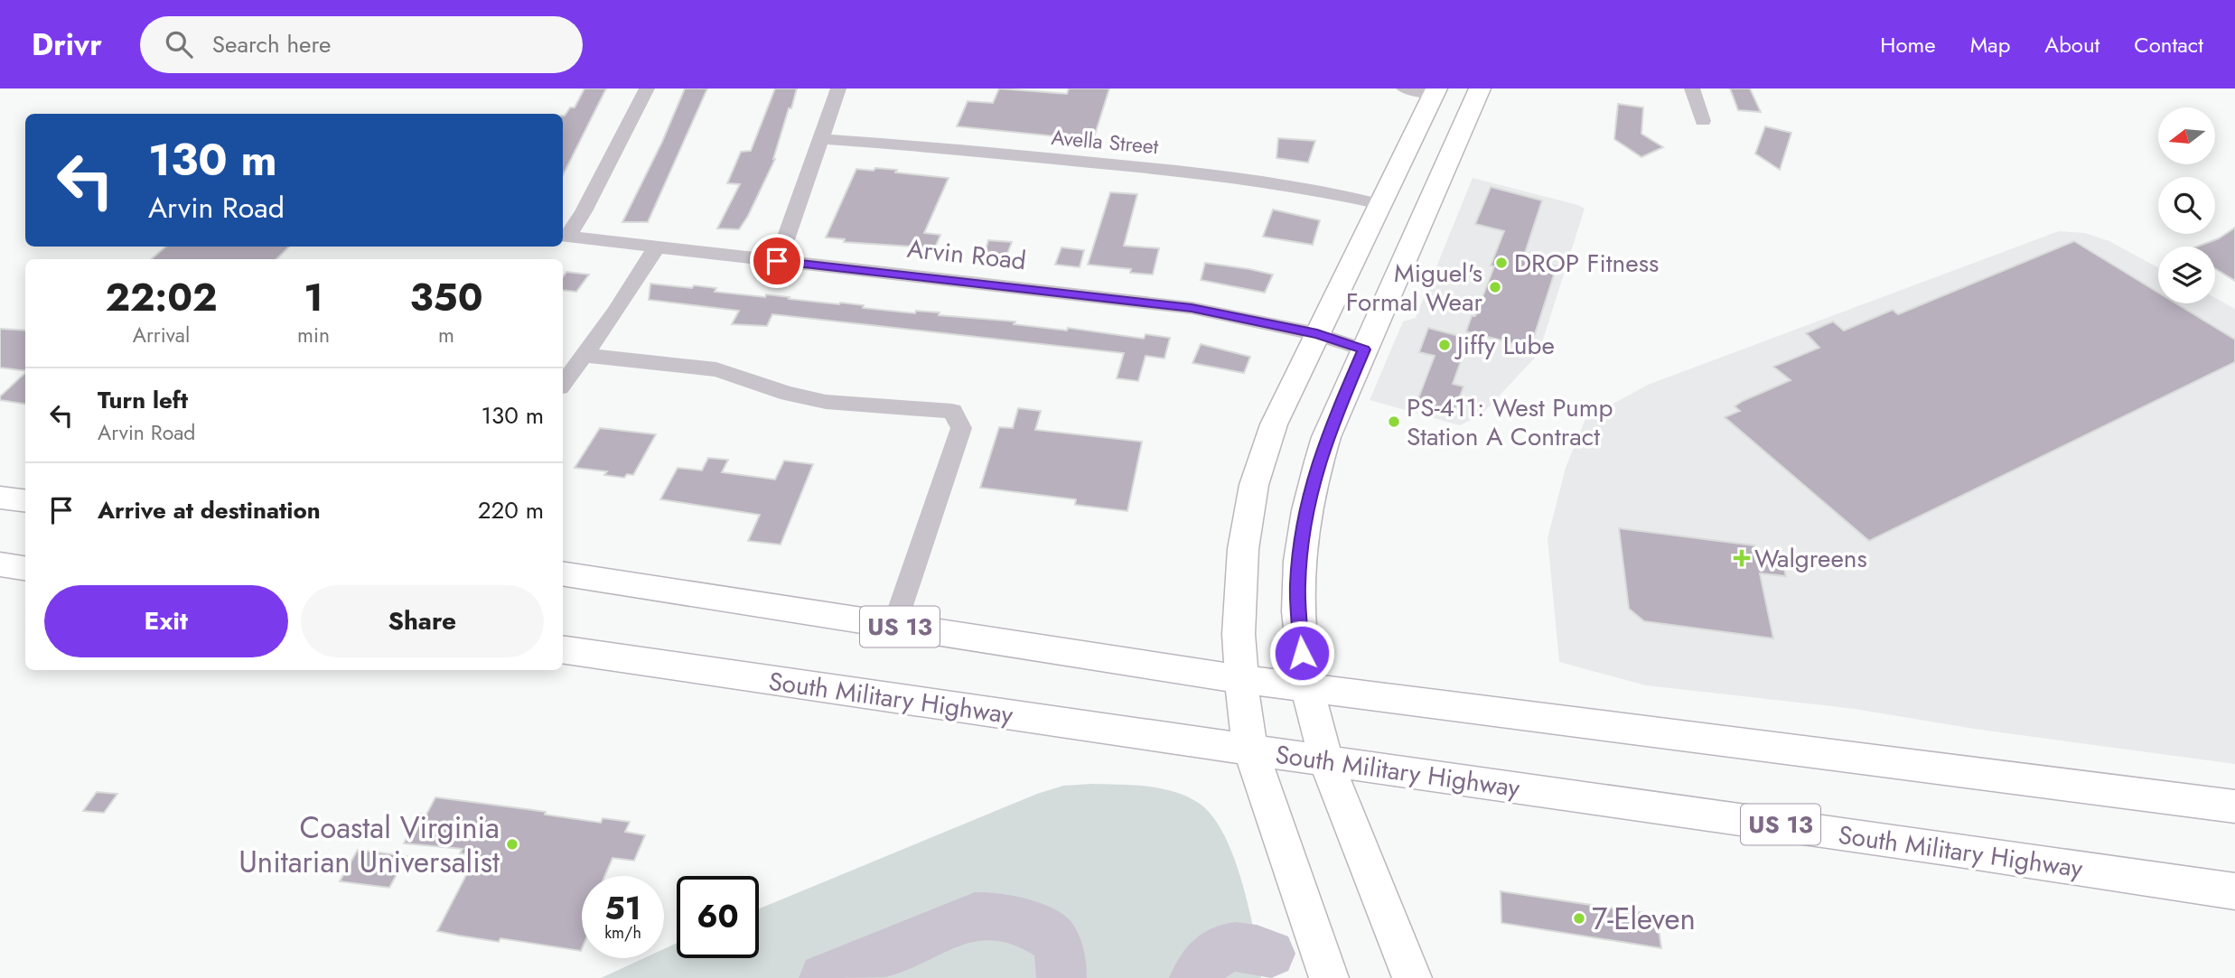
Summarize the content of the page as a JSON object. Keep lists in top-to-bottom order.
{
  "streets": {
    "main road": ["US 13", "South Military Highway"],
    "street": ["Avella Street", "Arvin Road"]
  },
  "places": {
    "other": [
      "DROP Fitness",
      "Miguel's Formal Wear",
      "Jiffy Lube",
      "PS-411: West Pump Station A Contract",
      "Coastal Virginia Unitarian Universalist",
      "7-Eleven"
    ],
    "health": ["Walgreens"]
  },
  "north": "left",
  "page": {
    "header": "Drivr",
    "search": "Search here",
    "nav": [
      "Home",
      "Map",
      "About",
      "Contact"
    ],
    "turn": ["130 m", "Arvin Road"],
    "eta": [
      "22:02",
      "Arrival",
      "1",
      "min",
      "350",
      "m"
    ],
    "list": [
      {
        "name": "Turn left",
        "note": "Arvin Road",
        "value": "130 m"
      },
      {
        "name": "Arrive at destination",
        "value": "220 m"
      }
    ],
    "buttons": ["Exit", "Share"],
    "speed": "51 km/h",
    "limit": "60"
  }
}
